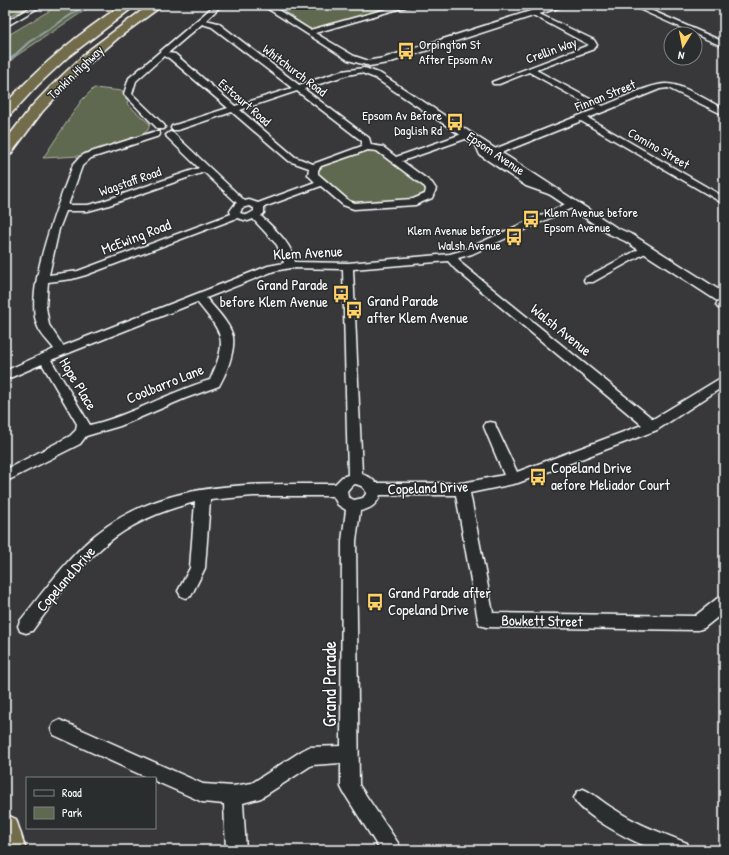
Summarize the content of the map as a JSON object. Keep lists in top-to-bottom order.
{
  "streets": {
    "highway": ["Tonkin Highway"],
    "street": [
      "Crellin Way",
      "Whitchurch Road",
      "Finnan Street",
      "Estcourt Road",
      "Comino Street",
      "Epsom Avenue",
      "Wagstaff Road",
      "McEwing Road",
      "Klem Avenue",
      "Walsh Avenue",
      "Hope Place",
      "Coolbarro Lane",
      "Copeland Drive",
      "Bowkett Street",
      "Grand Parade"
    ]
  },
  "crossings": [
    ["Finnan Street", "Comino Street"],
    ["Finnan Street", "Epsom Avenue"],
    ["Epsom Avenue", "Klem Avenue"],
    ["Klem Avenue", "Walsh Avenue"],
    ["Klem Avenue", "Hope Place"],
    ["Klem Avenue", "Coolbarro Lane"],
    ["Walsh Avenue", "Copeland Drive"],
    ["Hope Place", "Coolbarro Lane"],
    ["Copeland Drive", "Bowkett Street"],
    ["Copeland Drive", "Grand Parade"]
  ],
  "places": {
    "bus stop": [
      "Orpington St After Epsom Av",
      "Epsom Av Before Daglish Rd",
      "Klem Avenue before Epsom Avenue",
      "Klem Avenue before Walsh Avenue",
      "Grand Parade before Klem Avenue",
      "Grand Parade after Klem Avenue",
      "Copeland Drive aefore Meliador Court",
      "Grand Parade after Copeland Drive"
    ]
  },
  "legend": ["Road", "Park"],
  "north": "bottom"
}
